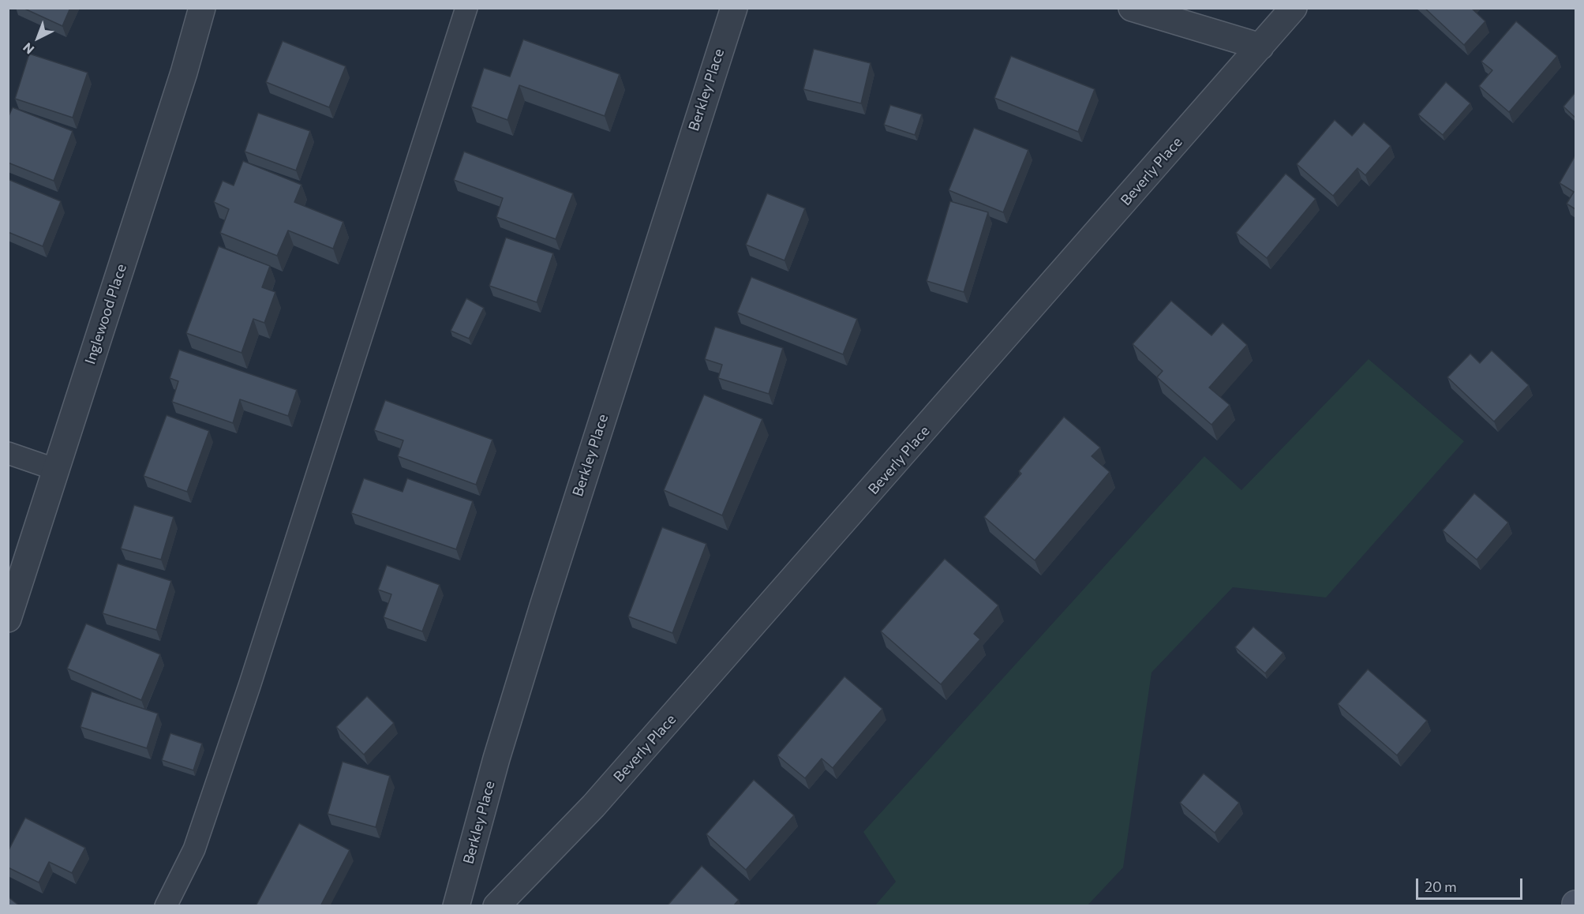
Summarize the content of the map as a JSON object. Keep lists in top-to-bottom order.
{
  "streets": {
    "street": ["Berkley Place", "Beverly Place", "Inglewood Place"]
  },
  "scale_bar": "20 m",
  "north": "bottom left"
}
